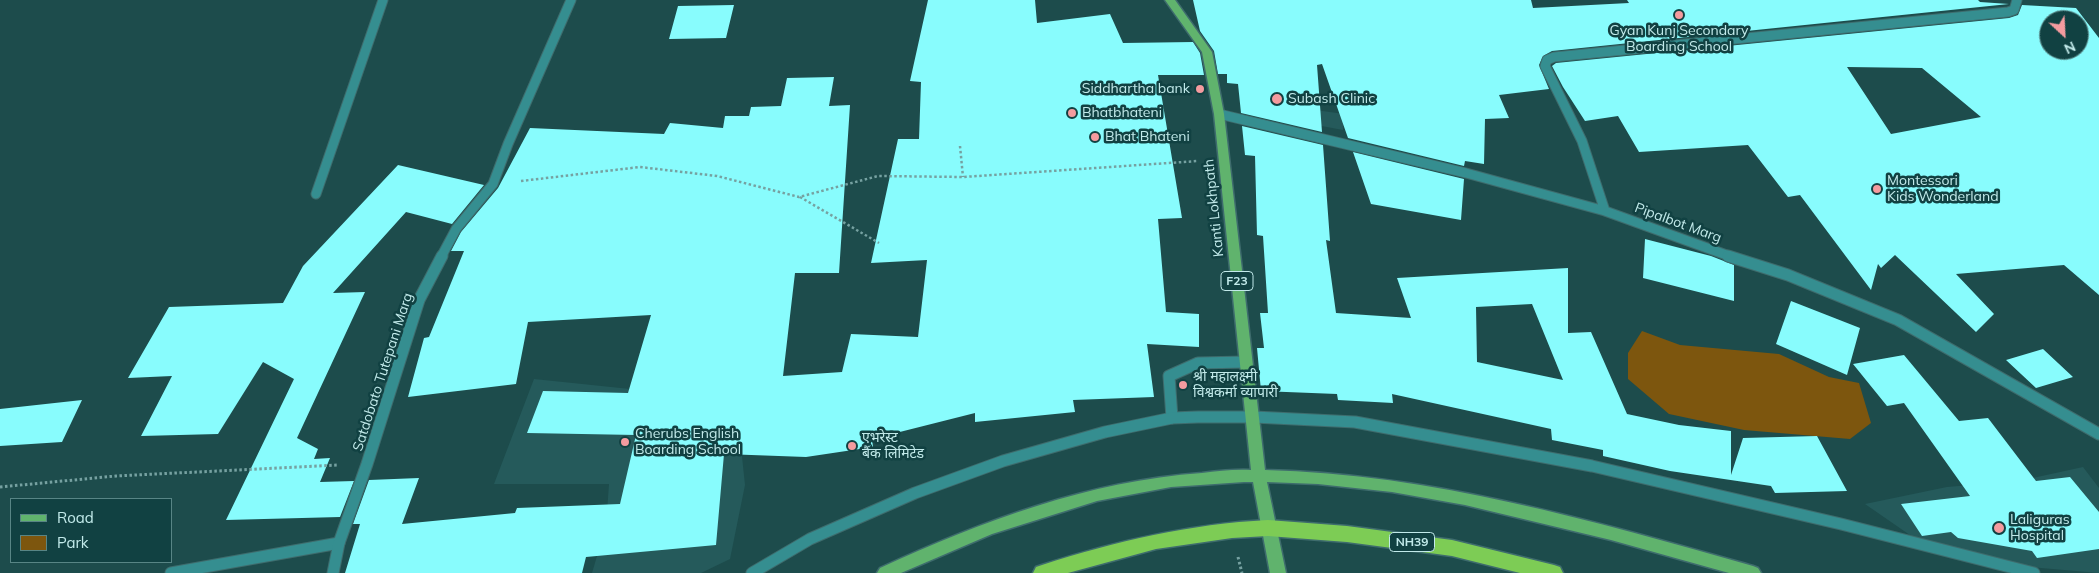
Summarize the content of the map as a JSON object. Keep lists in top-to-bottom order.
{
  "streets": {
    "highway": ["NH39"],
    "main road": ["Kanti Lokhpath", "F23"],
    "street": ["Pipalbot Marg", "Satdobato Tutepani Marg"]
  },
  "crossings": [
    ["Kanti Lokhpath", "Pipalbot Marg"],
    ["Kanti Lokhpath", "NH39"]
  ],
  "places": [
    "Gyan Kunj Secondary Boarding School",
    "Siddhartha bank",
    "Subash Clinic",
    "Bhatbhateni",
    "Bhat Bhateni",
    "Montessori Kids Wonderland",
    "श्री महालक्ष्मी विश्वकर्मा व्यापारी",
    "Cherubs English Boarding School",
    "एभरेस्ट बैंक लिमिटेड",
    "Laliguras Hospital"
  ],
  "legend": ["Road", "Park"],
  "north": "bottom right"
}
